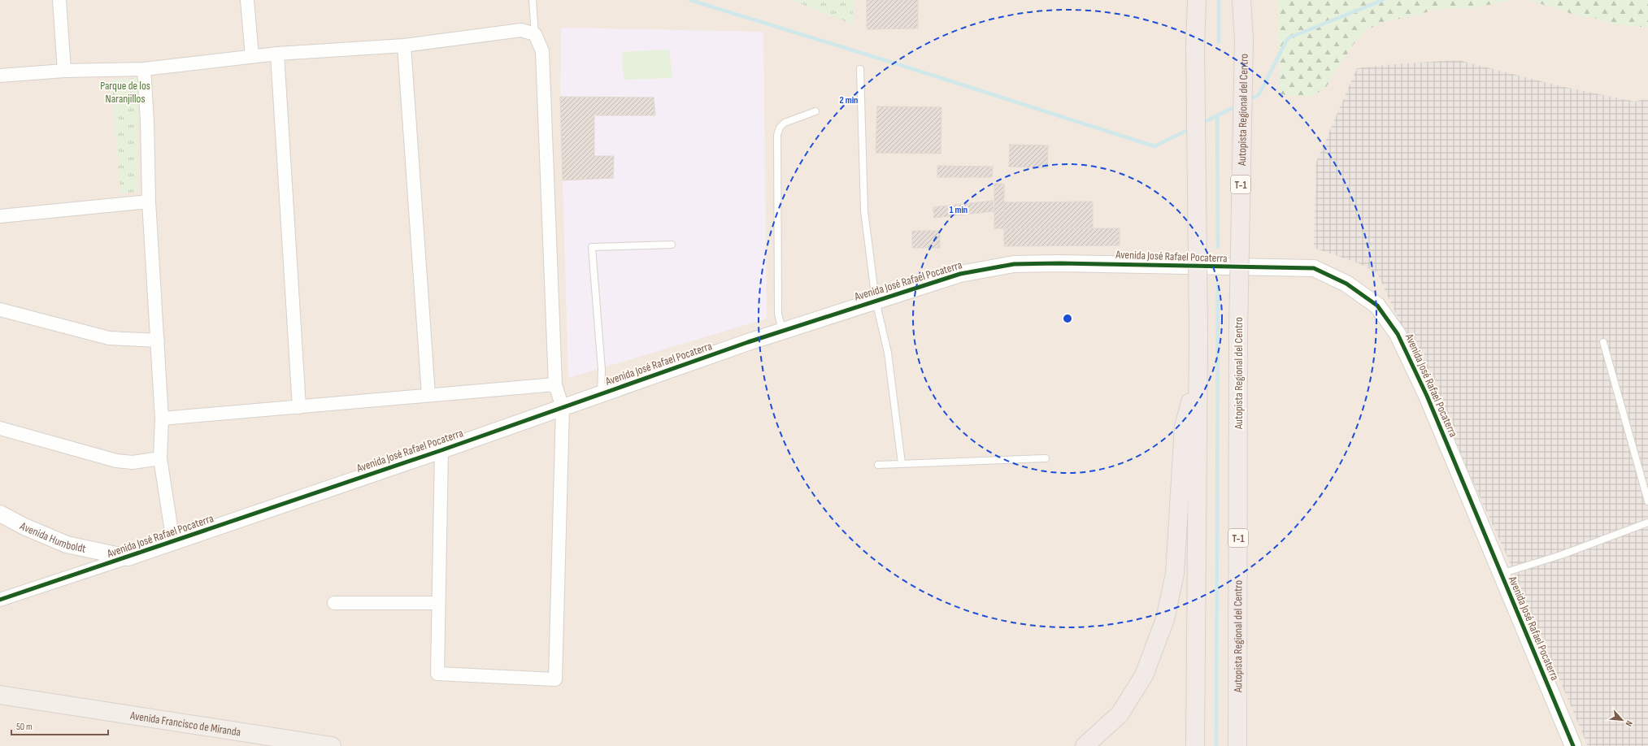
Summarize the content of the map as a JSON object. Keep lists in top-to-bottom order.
{
  "streets": {
    "highway": ["Autopista Regional del Centro", "T-1"],
    "main road": ["Avenida Francisco de Miranda"],
    "street": ["Avenida José Rafael Pocaterra", "Avenida Humboldt"]
  },
  "crossings": [
    ["Avenida José Rafael Pocaterra", "Avenida Humboldt"]
  ],
  "parks": ["Parque de los Naranjillos"],
  "scale_bar": "50 m",
  "north": "bottom right",
  "rings": ["2 min", "1 min"]
}
